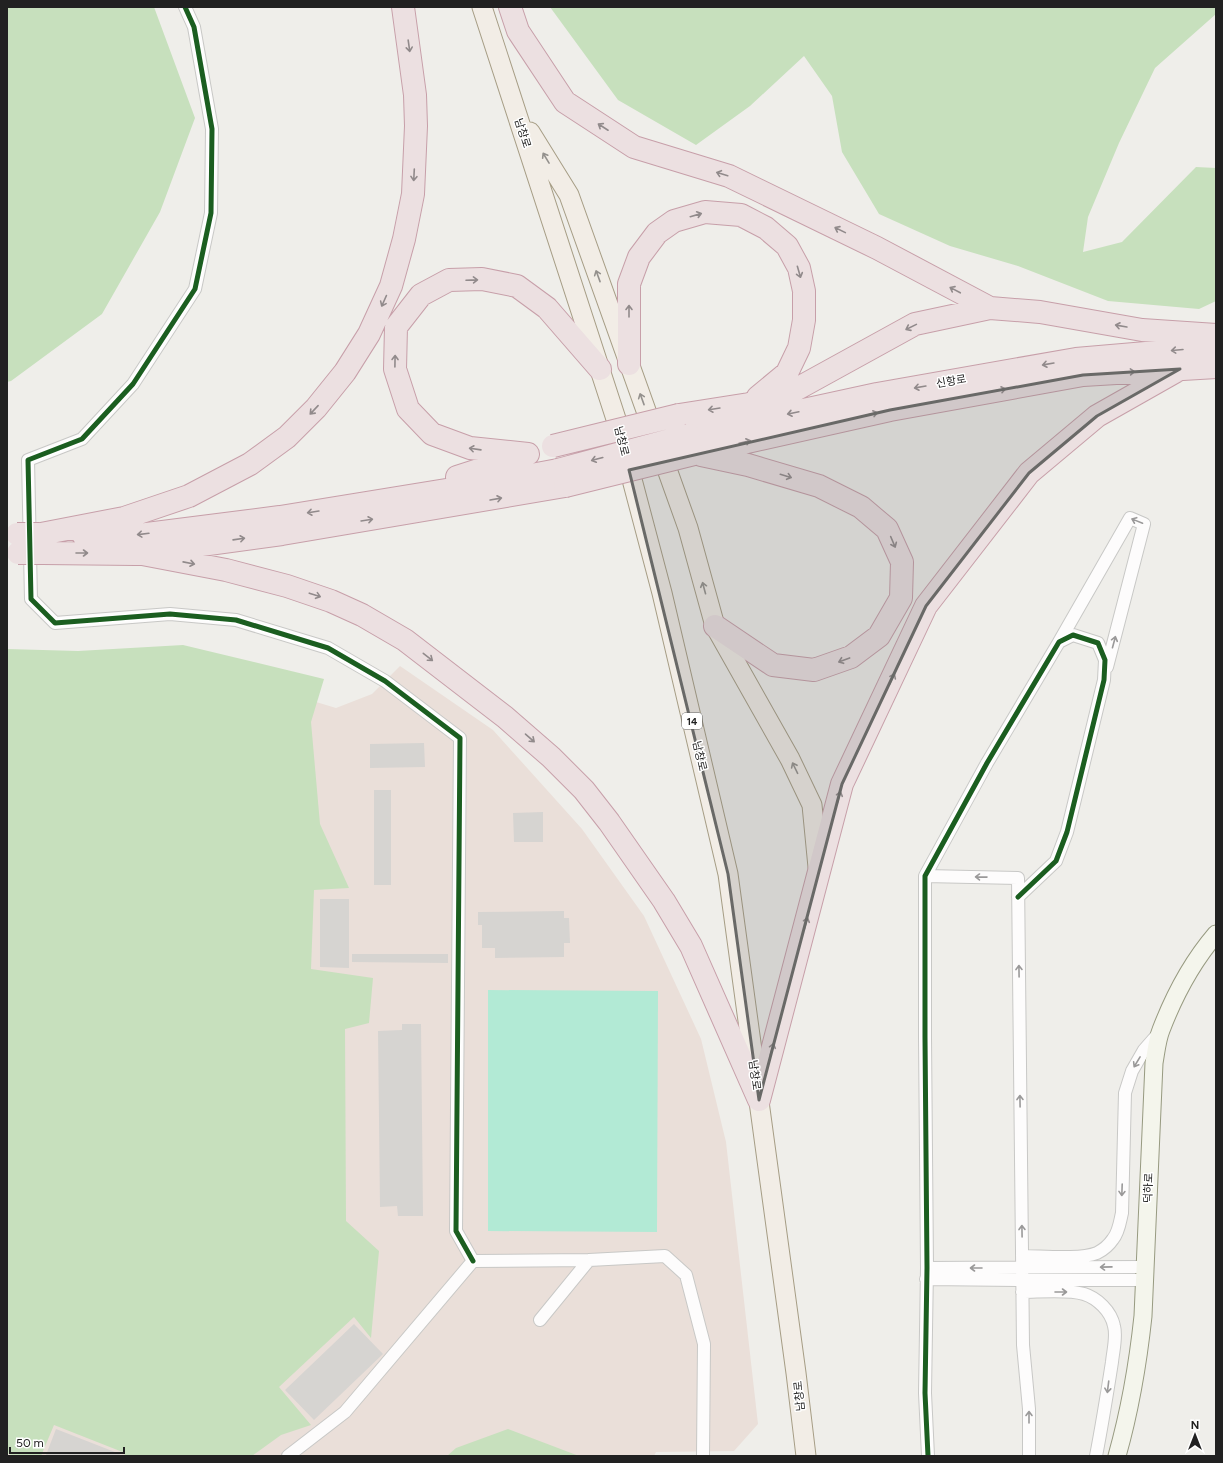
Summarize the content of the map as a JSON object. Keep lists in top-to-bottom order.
{
  "streets": {
    "highway": ["신항로"],
    "main road": ["남창로", "14", "덕하로"]
  },
  "scale_bar": "50 m",
  "north": "top"
}
